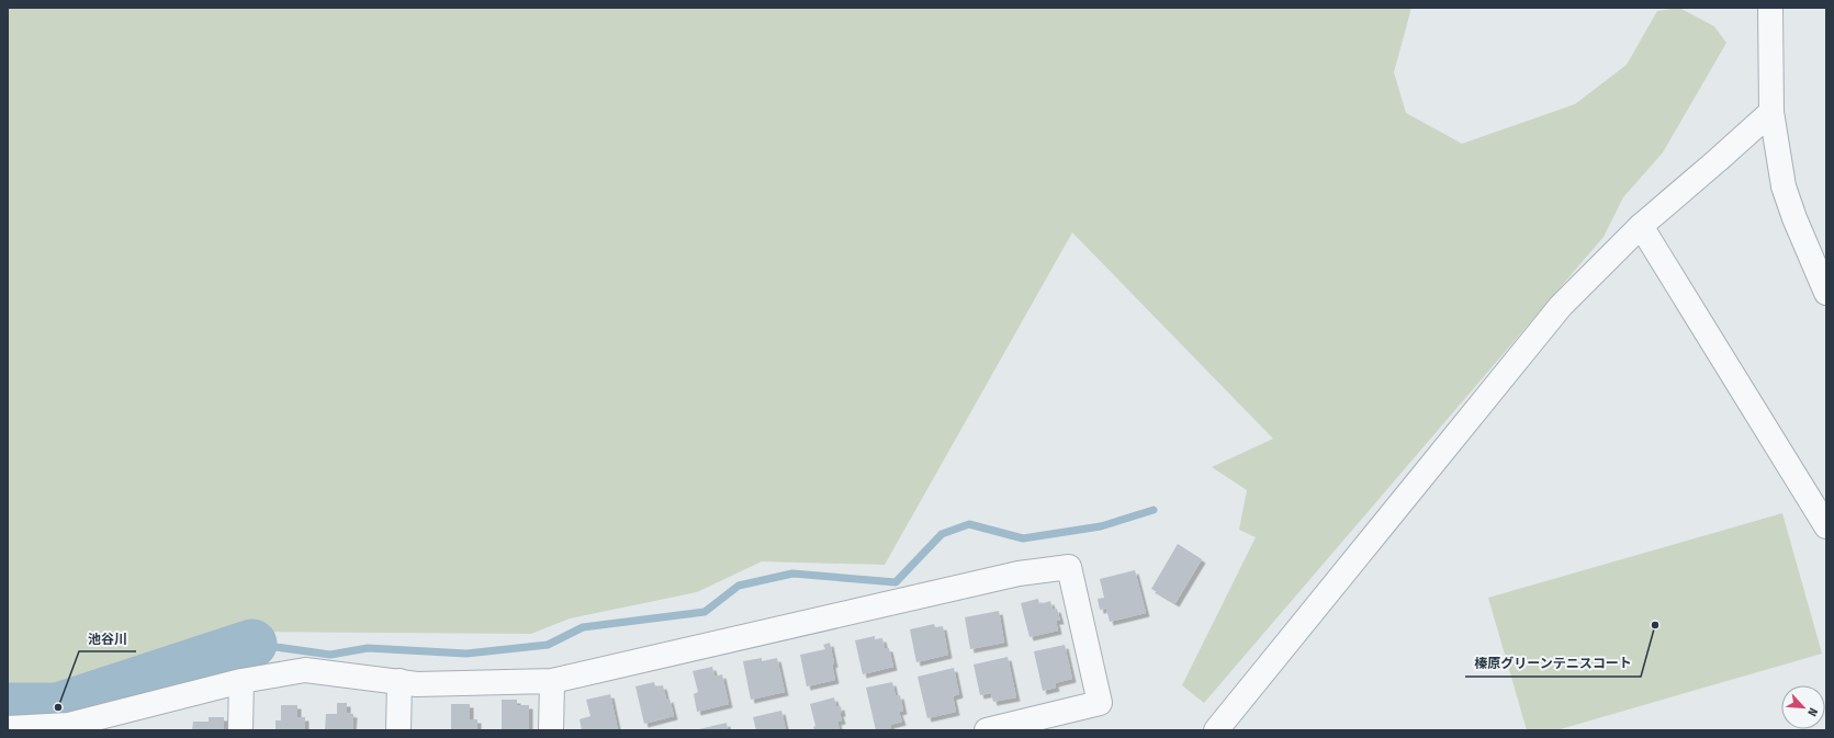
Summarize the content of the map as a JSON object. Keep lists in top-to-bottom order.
{
  "places": ["榛原グリーンテニスコート", "池谷川"],
  "north": "bottom right"
}
